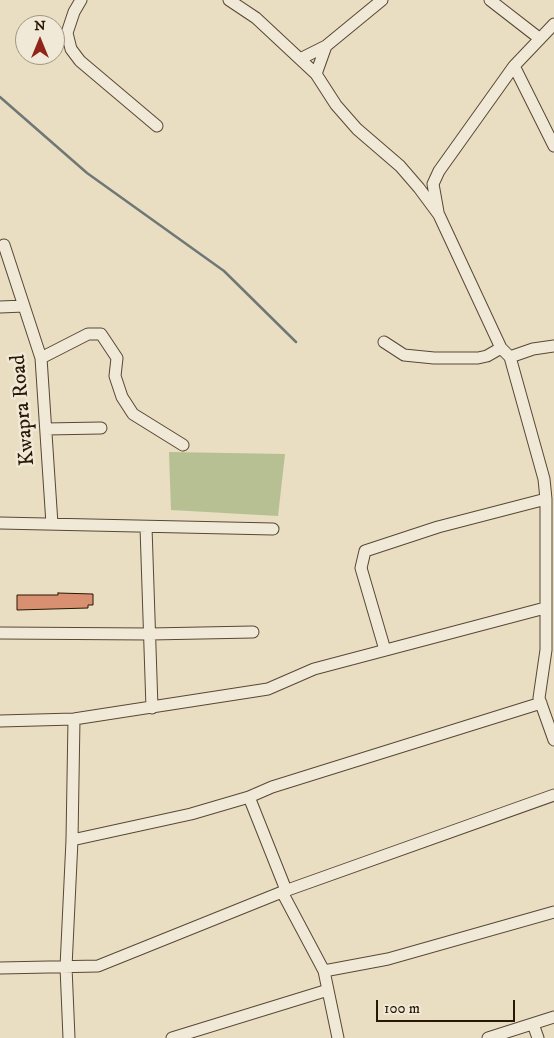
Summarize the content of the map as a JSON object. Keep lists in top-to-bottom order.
{
  "streets": {
    "street": ["Kwapra Road"]
  },
  "scale_bar": "100 m",
  "north": "top"
}
